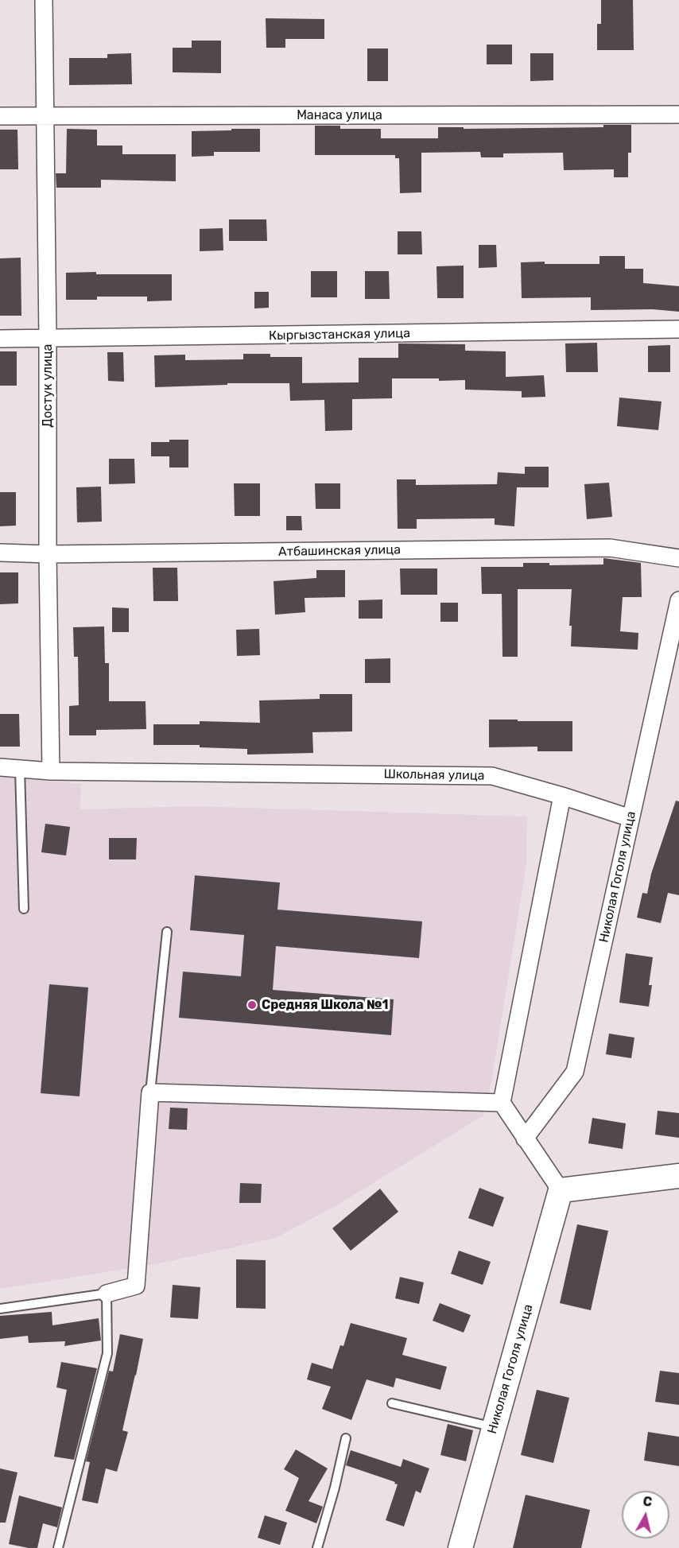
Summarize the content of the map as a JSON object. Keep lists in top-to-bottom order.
{
  "streets": {
    "street": [
      "Манаса улица",
      "Кыргызстанская улица",
      "Достук улица",
      "Атбашинская улица",
      "Школьная улица",
      "Николая Гоголя улица"
    ]
  },
  "crossings": [
    ["Манаса улица", "Достук улица"],
    ["Кыргызстанская улица", "Достук улица"],
    ["Достук улица", "Атбашинская улица"],
    ["Достук улица", "Школьная улица"],
    ["Школьная улица", "Николая Гоголя улица"]
  ],
  "places": ["Средняя Школа №1"],
  "north": "top"
}
